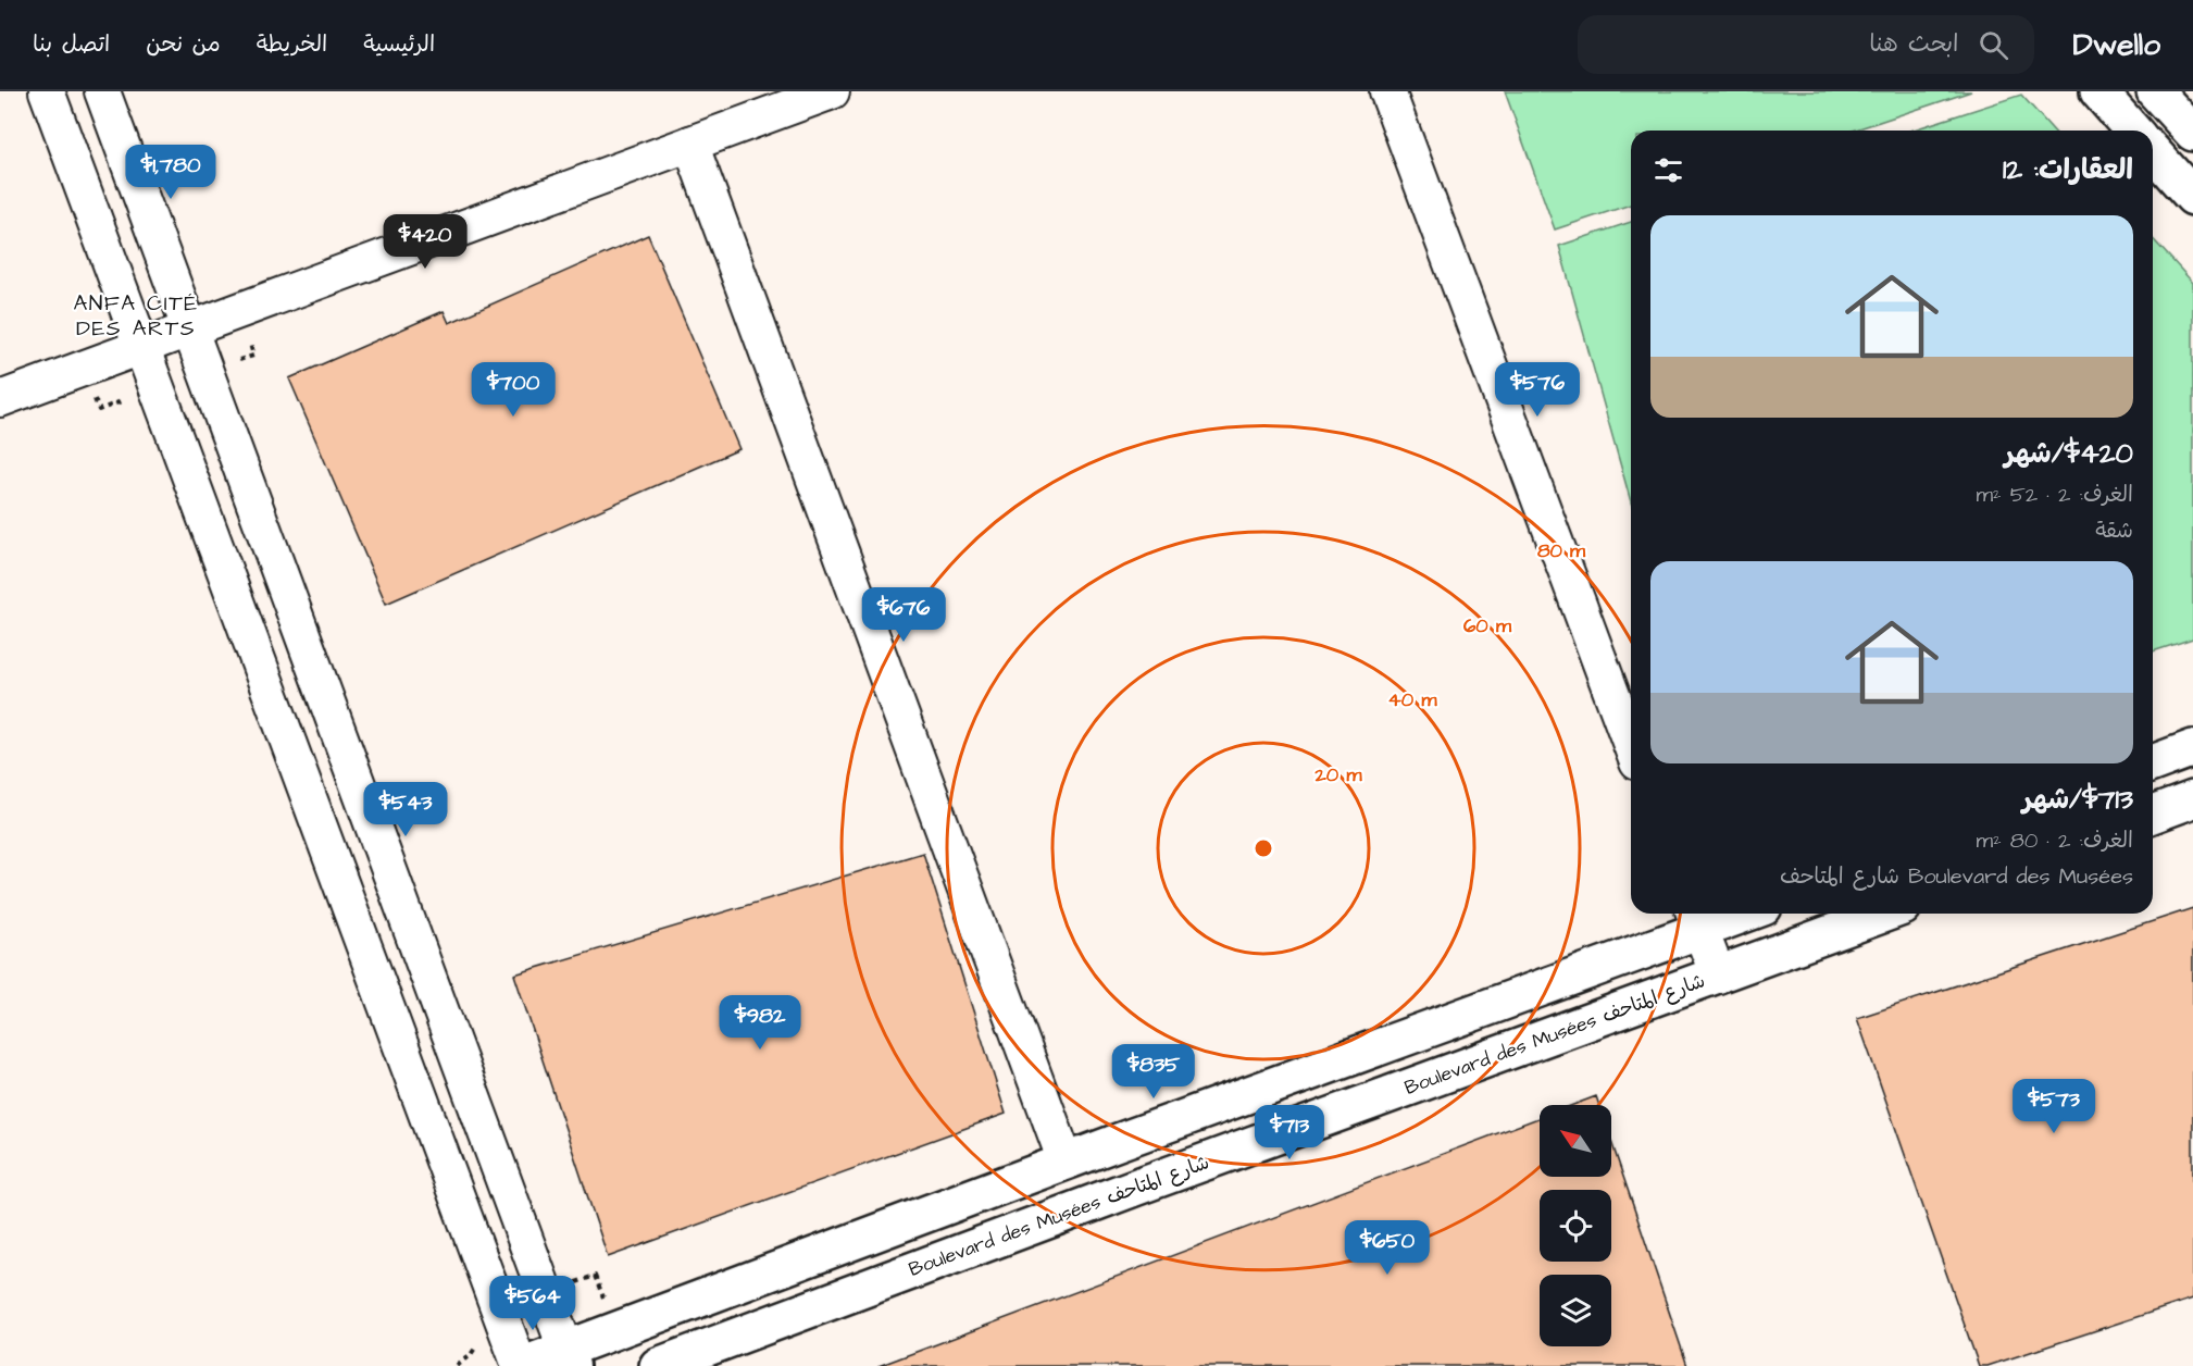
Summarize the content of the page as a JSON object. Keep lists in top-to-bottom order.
{
  "streets": {
    "street": ["Boulevard des Musées شارع المتاحف"]
  },
  "districts": ["ANFA CITÉ DES ARTS"],
  "north": "top left",
  "page": {
    "header": "Dwello",
    "search": "ابحث هنا",
    "nav": [
      "الرئيسية",
      "الخريطة",
      "من نحن",
      "اتصل بنا"
    ],
    "heading": "العقارات: 12",
    "price": [
      "$1,780",
      "$420",
      "$700",
      "$576",
      "$676",
      "$543",
      "$982",
      "$835",
      "$573",
      "$713",
      "$650",
      "$564"
    ],
    "list": [
      {
        "name": "$420/شهر",
        "note": "الغرف: 2 · 52 m² · شقة"
      },
      {
        "name": "$713/شهر",
        "note": "الغرف: 2 · 80 m² · Boulevard des Musées شارع المتاحف"
      }
    ]
  },
  "rings": [
    "80 m",
    "60 m",
    "40 m",
    "20 m"
  ]
}
